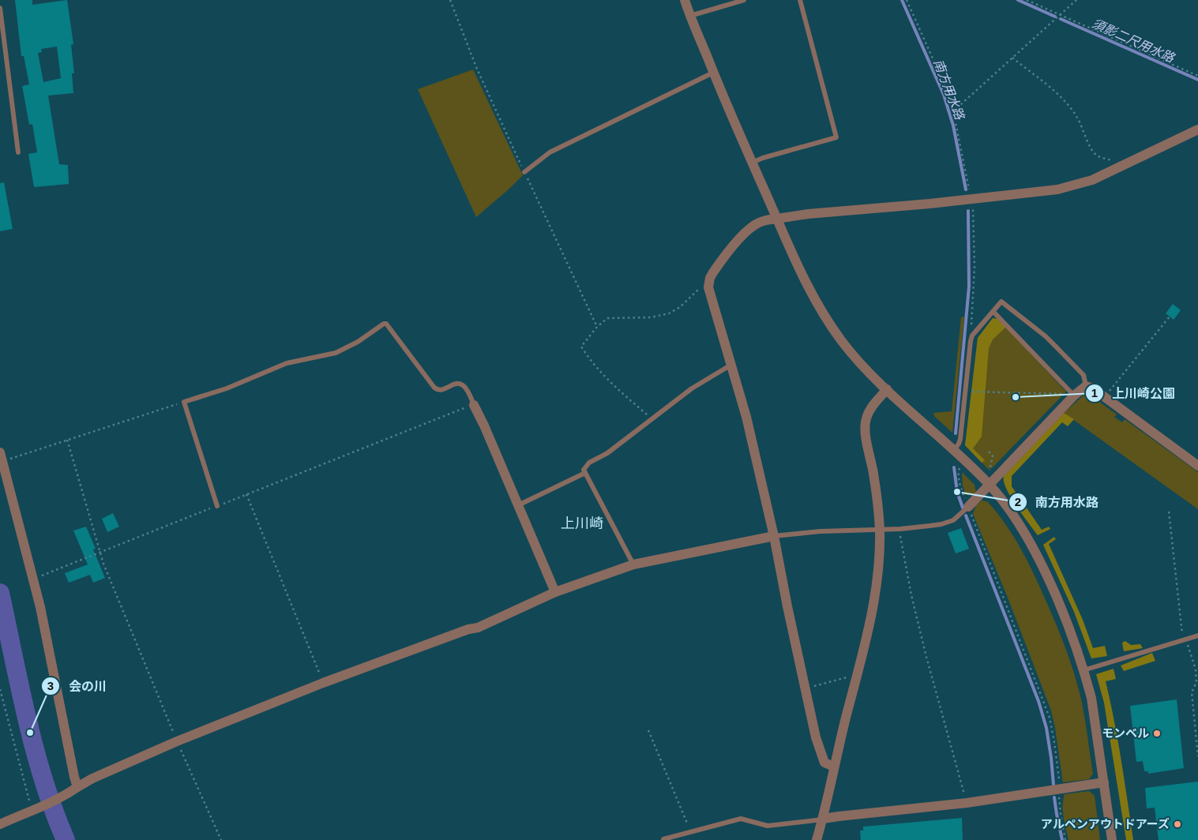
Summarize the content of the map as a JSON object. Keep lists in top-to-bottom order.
{
  "districts": ["上川崎"],
  "water": ["須影二尺用水路", "南方用水路"],
  "places": [
    "上川崎公園",
    "南方用水路",
    "会の川",
    "モンベル",
    "アルペンアウトドアーズ"
  ]
}
